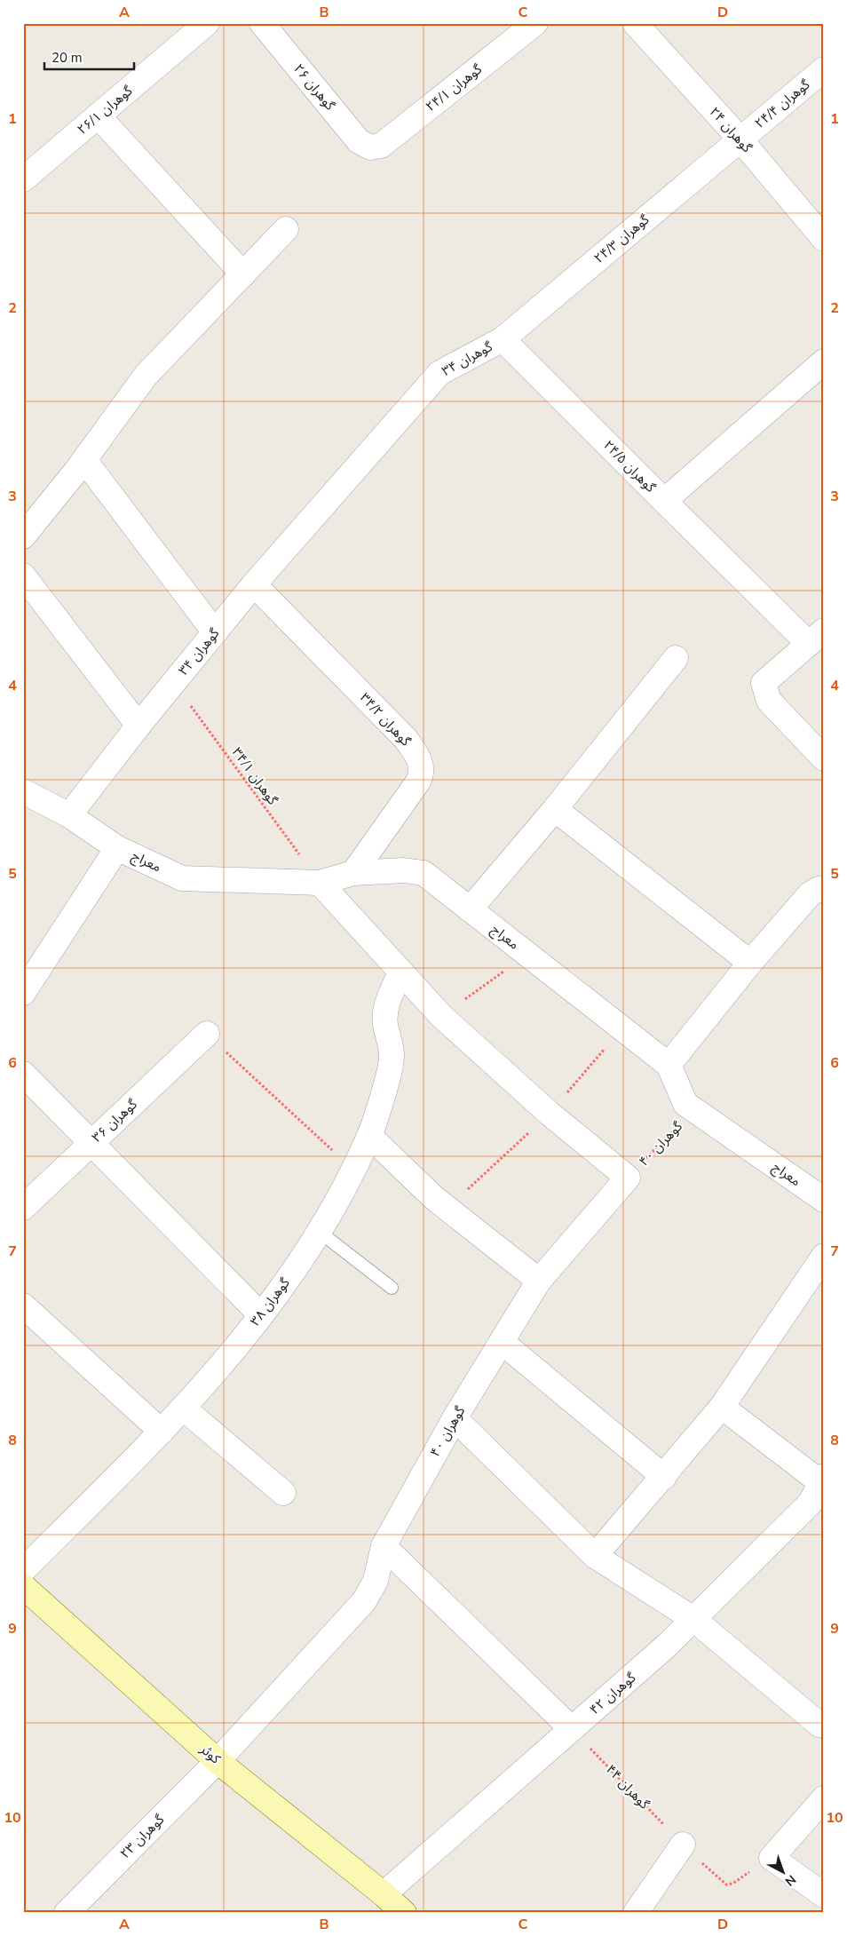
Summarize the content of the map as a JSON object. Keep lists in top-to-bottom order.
{
  "streets": {
    "street": [
      "گوهران ۲۶",
      "گوهران ۲۴/۱",
      "گوهران ۲۴/۴",
      "گوهران ۲۶/۱",
      "گوهران ۲۴",
      "گوهران ۲۴/۳",
      "گوهران ۳۴",
      "گوهران ۲۴/۵",
      "گوهران ۳۴/۲",
      "معراج",
      "گوهران ۳۶",
      "گوهران ۴۰",
      "گوهران ۳۸",
      "گوهران ۴۲",
      "کوثر",
      "گوهران ۲۳"
    ],
    "path": ["گوهران ۳۴/۱", "گوهران ۴۴"]
  },
  "crossings": [
    ["گوهران ۲۶", "گوهران ۲۴/۱"],
    ["گوهران ۲۴/۴", "گوهران ۲۴"],
    ["گوهران ۲۴/۴", "گوهران ۲۴/۳"],
    ["گوهران ۲۴", "گوهران ۲۴/۳"],
    ["گوهران ۲۴/۳", "گوهران ۳۴"],
    ["گوهران ۲۴/۳", "گوهران ۲۴/۵"],
    ["گوهران ۳۴", "گوهران ۲۴/۵"],
    ["گوهران ۳۴", "گوهران ۳۴/۲"],
    ["گوهران ۳۴", "گوهران ۳۴/۱"],
    ["گوهران ۳۴/۲", "معراج"],
    ["گوهران ۳۴/۱", "معراج"],
    ["معراج", "گوهران ۴۰"],
    ["گوهران ۴۰", "کوثر"],
    ["گوهران ۴۰", "گوهران ۲۳"],
    ["گوهران ۴۲", "کوثر"],
    ["گوهران ۴۲", "گوهران ۴۴"],
    ["کوثر", "گوهران ۲۳"]
  ],
  "scale_bar": "20 m",
  "north": "bottom right",
  "grid": {
    "columns": [
      "A",
      "B",
      "C",
      "D"
    ],
    "rows": [
      "1",
      "2",
      "3",
      "4",
      "5",
      "6",
      "7",
      "8",
      "9",
      "10"
    ]
  }
}
